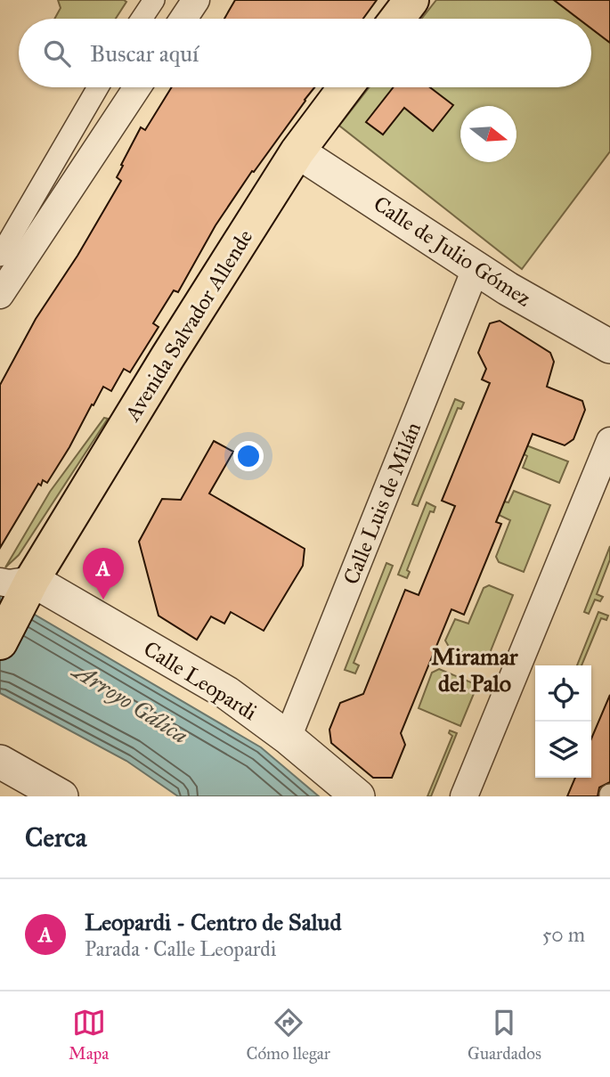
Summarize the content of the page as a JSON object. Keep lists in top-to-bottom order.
{
  "streets": {
    "main road": ["Avenida Salvador Allende"],
    "street": ["Calle de Julio Gómez", "Calle Luis de Milán", "Calle Leopardi"]
  },
  "crossings": [
    ["Calle de Julio Gómez", "Avenida Salvador Allende"],
    ["Calle de Julio Gómez", "Calle Luis de Milán"],
    ["Avenida Salvador Allende", "Calle Leopardi"],
    ["Calle Luis de Milán", "Calle Leopardi"]
  ],
  "districts": ["Miramar del Palo"],
  "water": ["Arroyo Gálica"],
  "north": "right",
  "page": {
    "search": "Buscar aquí",
    "pins": "A",
    "heading": "Cerca",
    "list": [
      {
        "mark": "A",
        "name": "Leopardi - Centro de Salud",
        "note": "Parada · Calle Leopardi",
        "value": "50 m"
      }
    ],
    "nav": ["Mapa", "Cómo llegar", "Guardados"]
  }
}
